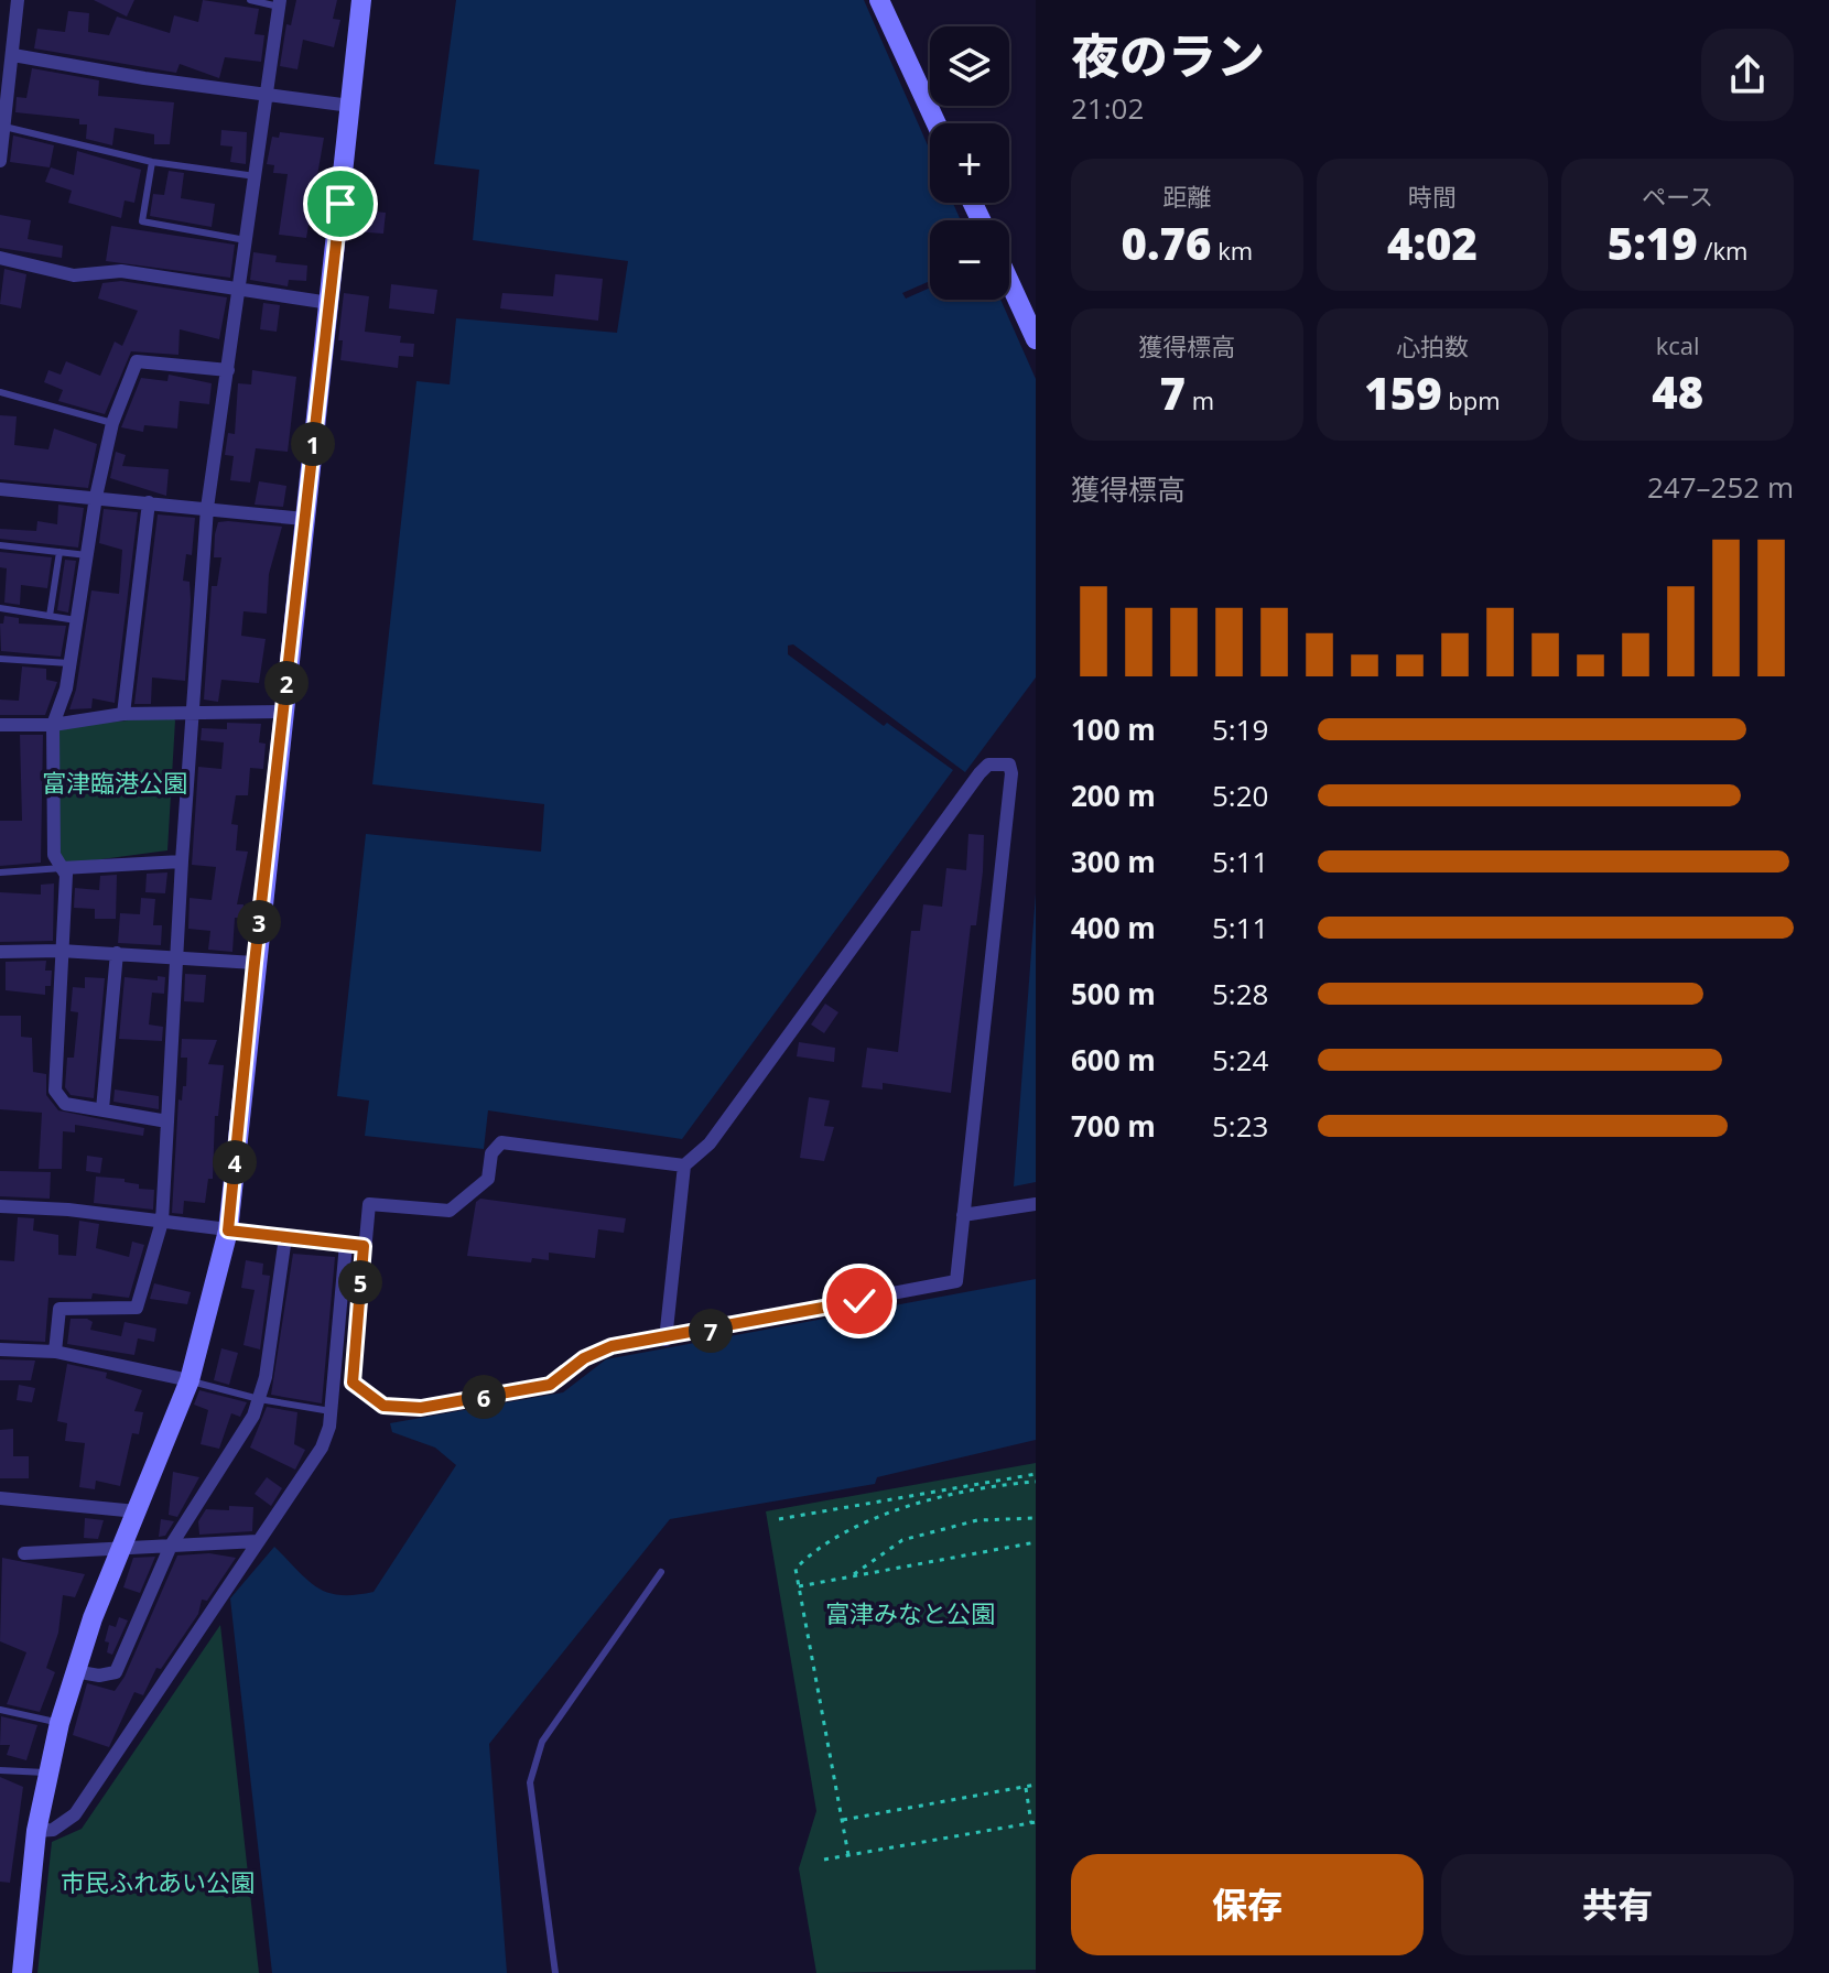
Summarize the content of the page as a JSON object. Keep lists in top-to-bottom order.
{
  "parks": ["富津臨港公園", "富津みなと公園", "市民ふれあい公園"],
  "page": {
    "heading": ["夜のラン", "21:02"],
    "map_buttons": ["+", "−"],
    "stats": [
      ["距離", "0.76 km"],
      ["時間", "4:02"],
      ["ペース", "5:19 /km"],
      ["獲得標高", "7 m"],
      ["心拍数", "159 bpm"],
      ["kcal", "48"]
    ],
    "pins": [
      "1",
      "2",
      "3",
      "4",
      "5",
      "7",
      "6"
    ],
    "chart": ["獲得標高", "247–252 m"],
    "list": [
      {
        "name": "100 m",
        "note": "5:19"
      },
      {
        "name": "200 m",
        "note": "5:20"
      },
      {
        "name": "300 m",
        "note": "5:11"
      },
      {
        "name": "400 m",
        "note": "5:11"
      },
      {
        "name": "500 m",
        "note": "5:28"
      },
      {
        "name": "600 m",
        "note": "5:24"
      },
      {
        "name": "700 m",
        "note": "5:23"
      }
    ],
    "buttons": ["保存", "共有"]
  }
}
